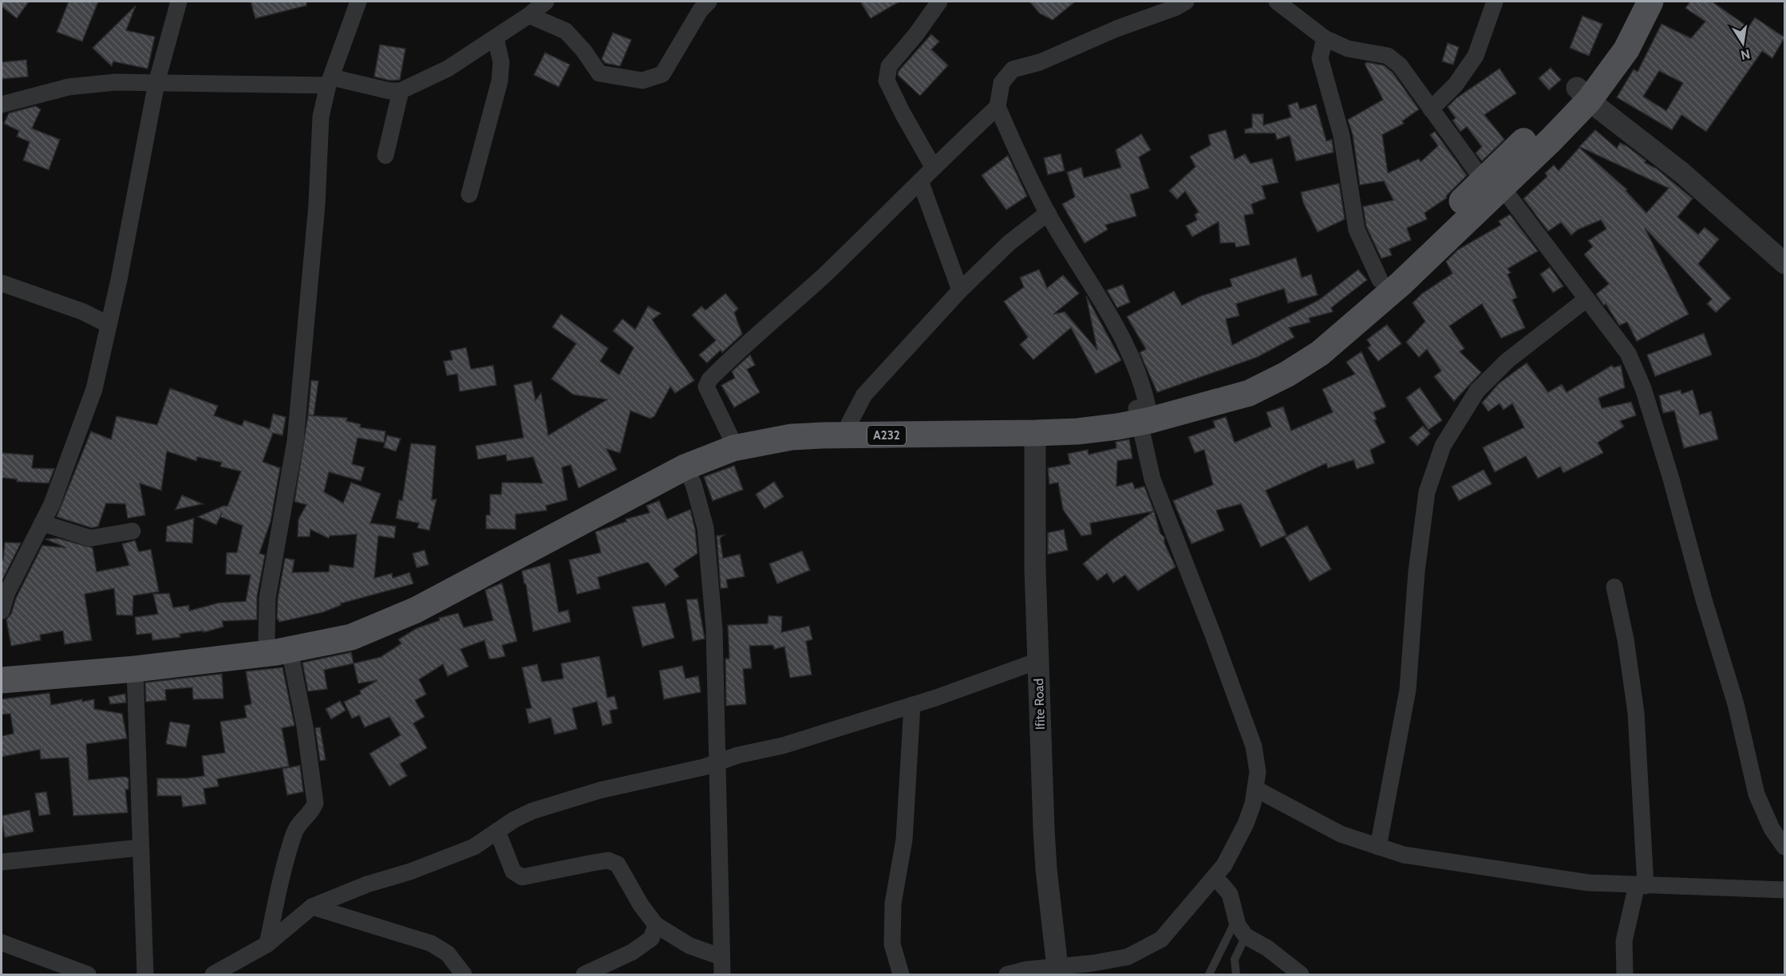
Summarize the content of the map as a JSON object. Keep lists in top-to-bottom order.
{
  "streets": {
    "main road": ["A232"],
    "street": ["Ifite Road"]
  },
  "crossings": [
    ["A232", "Ifite Road"]
  ],
  "north": "bottom"
}
